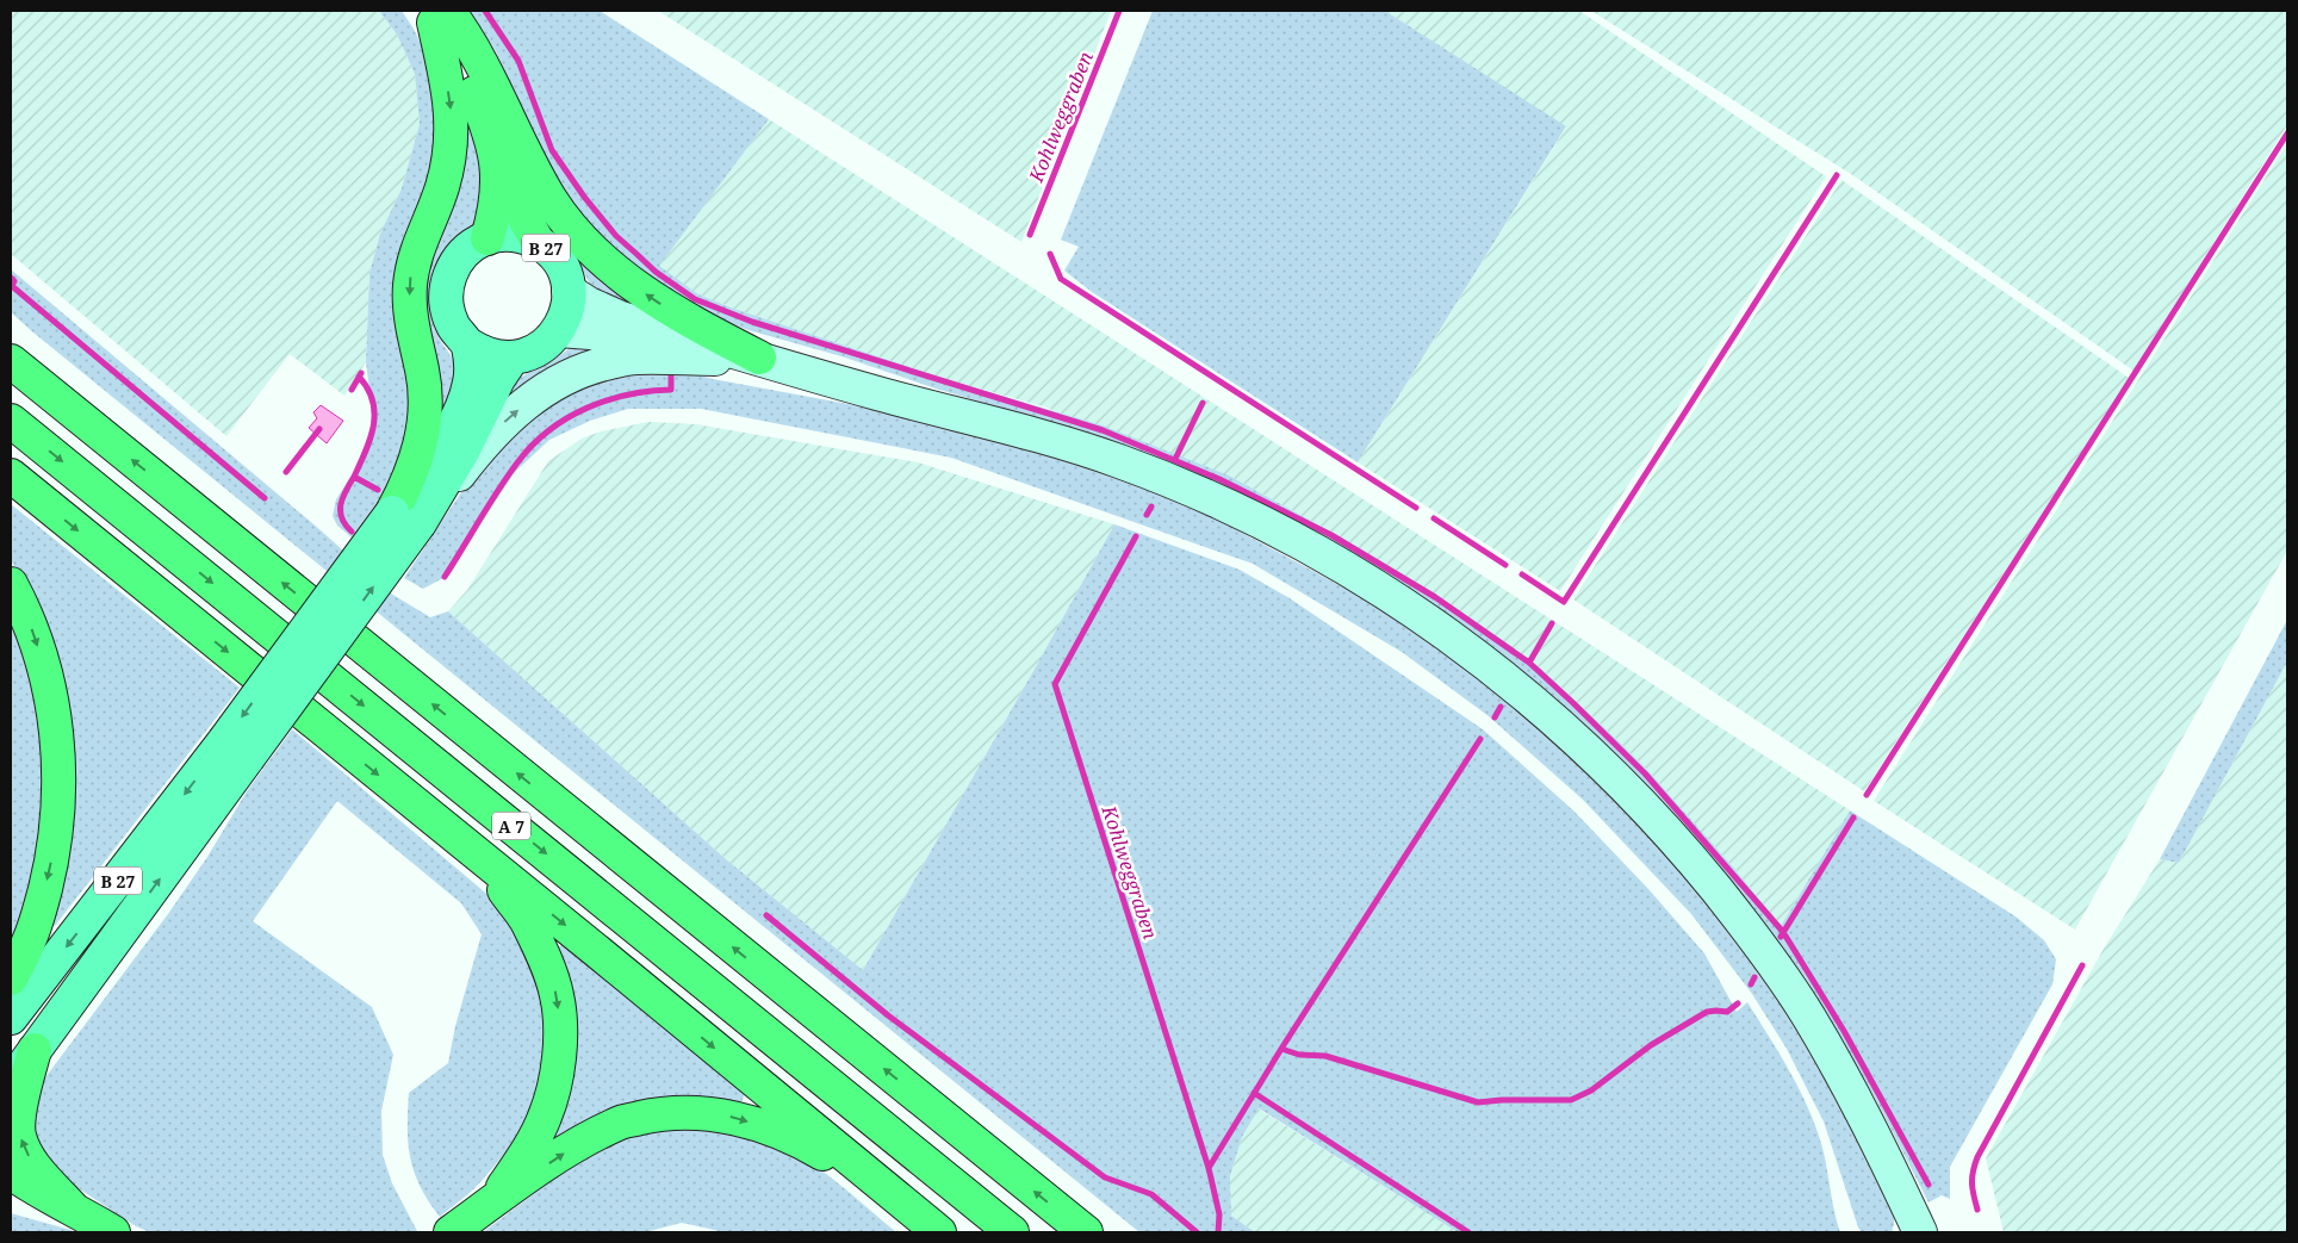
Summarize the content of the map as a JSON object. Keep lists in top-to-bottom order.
{
  "streets": {
    "highway": ["A 7"],
    "main road": ["B 27"]
  },
  "water": ["Kohlweggraben"]
}
